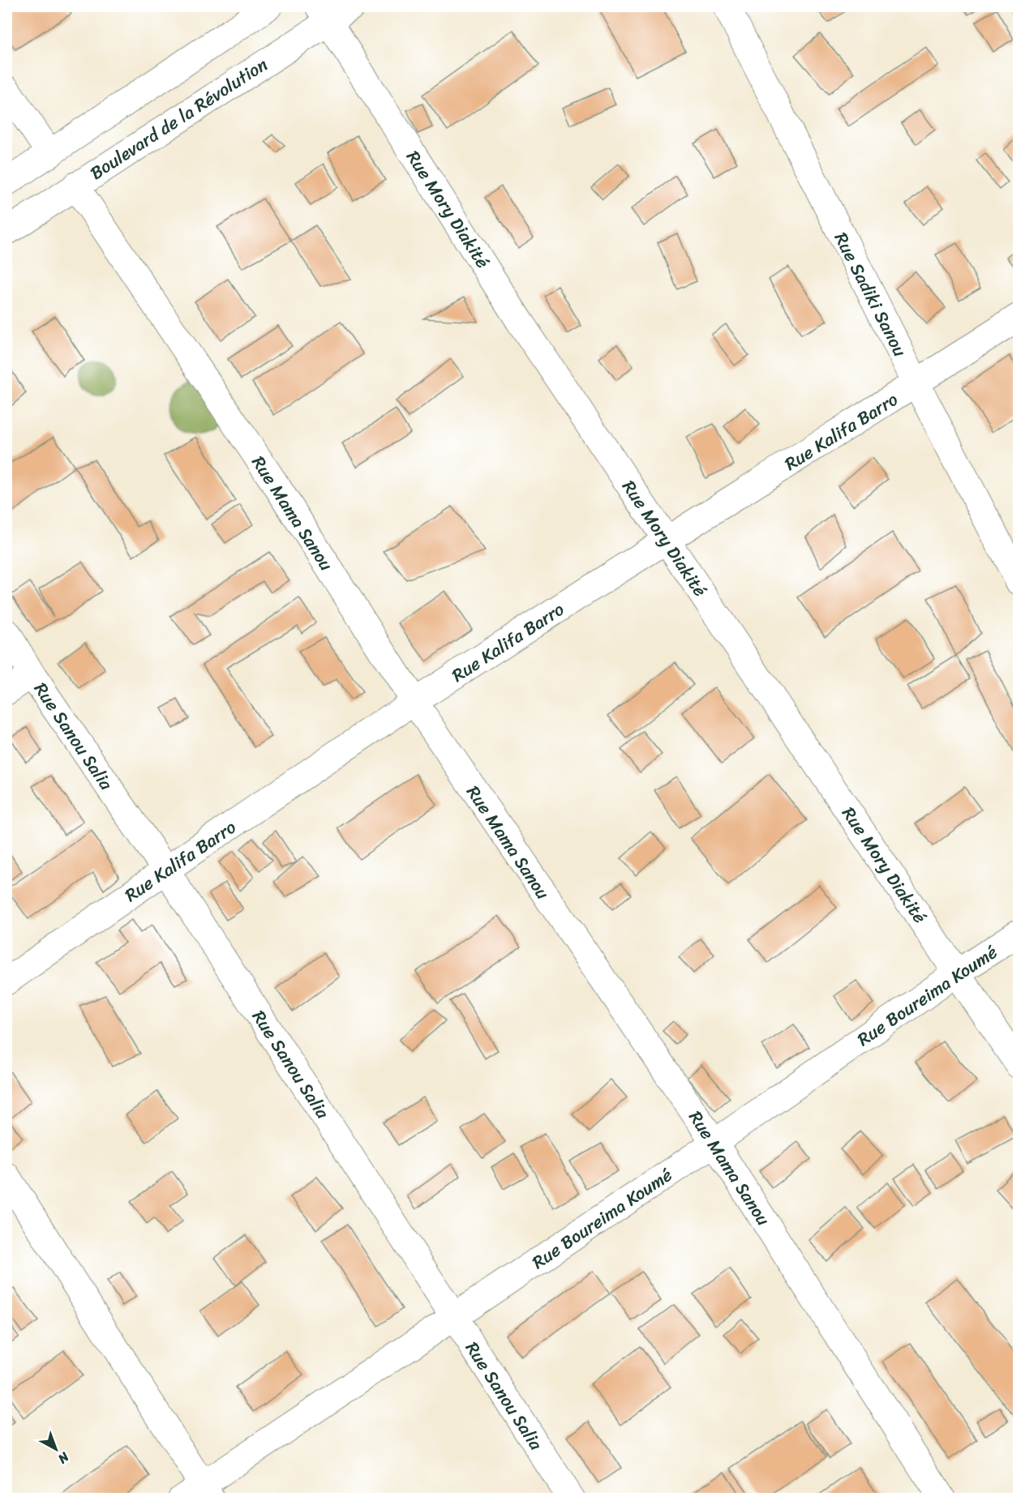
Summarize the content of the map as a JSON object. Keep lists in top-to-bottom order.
{
  "streets": {
    "street": [
      "Boulevard de la Révolution",
      "Rue Mory Diakité",
      "Rue Sadiki Sanou",
      "Rue Kalifa Barro",
      "Rue Mama Sanou",
      "Rue Sanou Salia",
      "Rue Boureima Koumé"
    ]
  },
  "crossings": [
    ["Boulevard de la Révolution", "Rue Mory Diakité"],
    ["Boulevard de la Révolution", "Rue Mama Sanou"],
    ["Rue Mory Diakité", "Rue Kalifa Barro"],
    ["Rue Mory Diakité", "Rue Boureima Koumé"],
    ["Rue Sadiki Sanou", "Rue Kalifa Barro"],
    ["Rue Kalifa Barro", "Rue Mama Sanou"],
    ["Rue Kalifa Barro", "Rue Sanou Salia"],
    ["Rue Mama Sanou", "Rue Boureima Koumé"],
    ["Rue Sanou Salia", "Rue Boureima Koumé"]
  ],
  "north": "bottom right"
}
